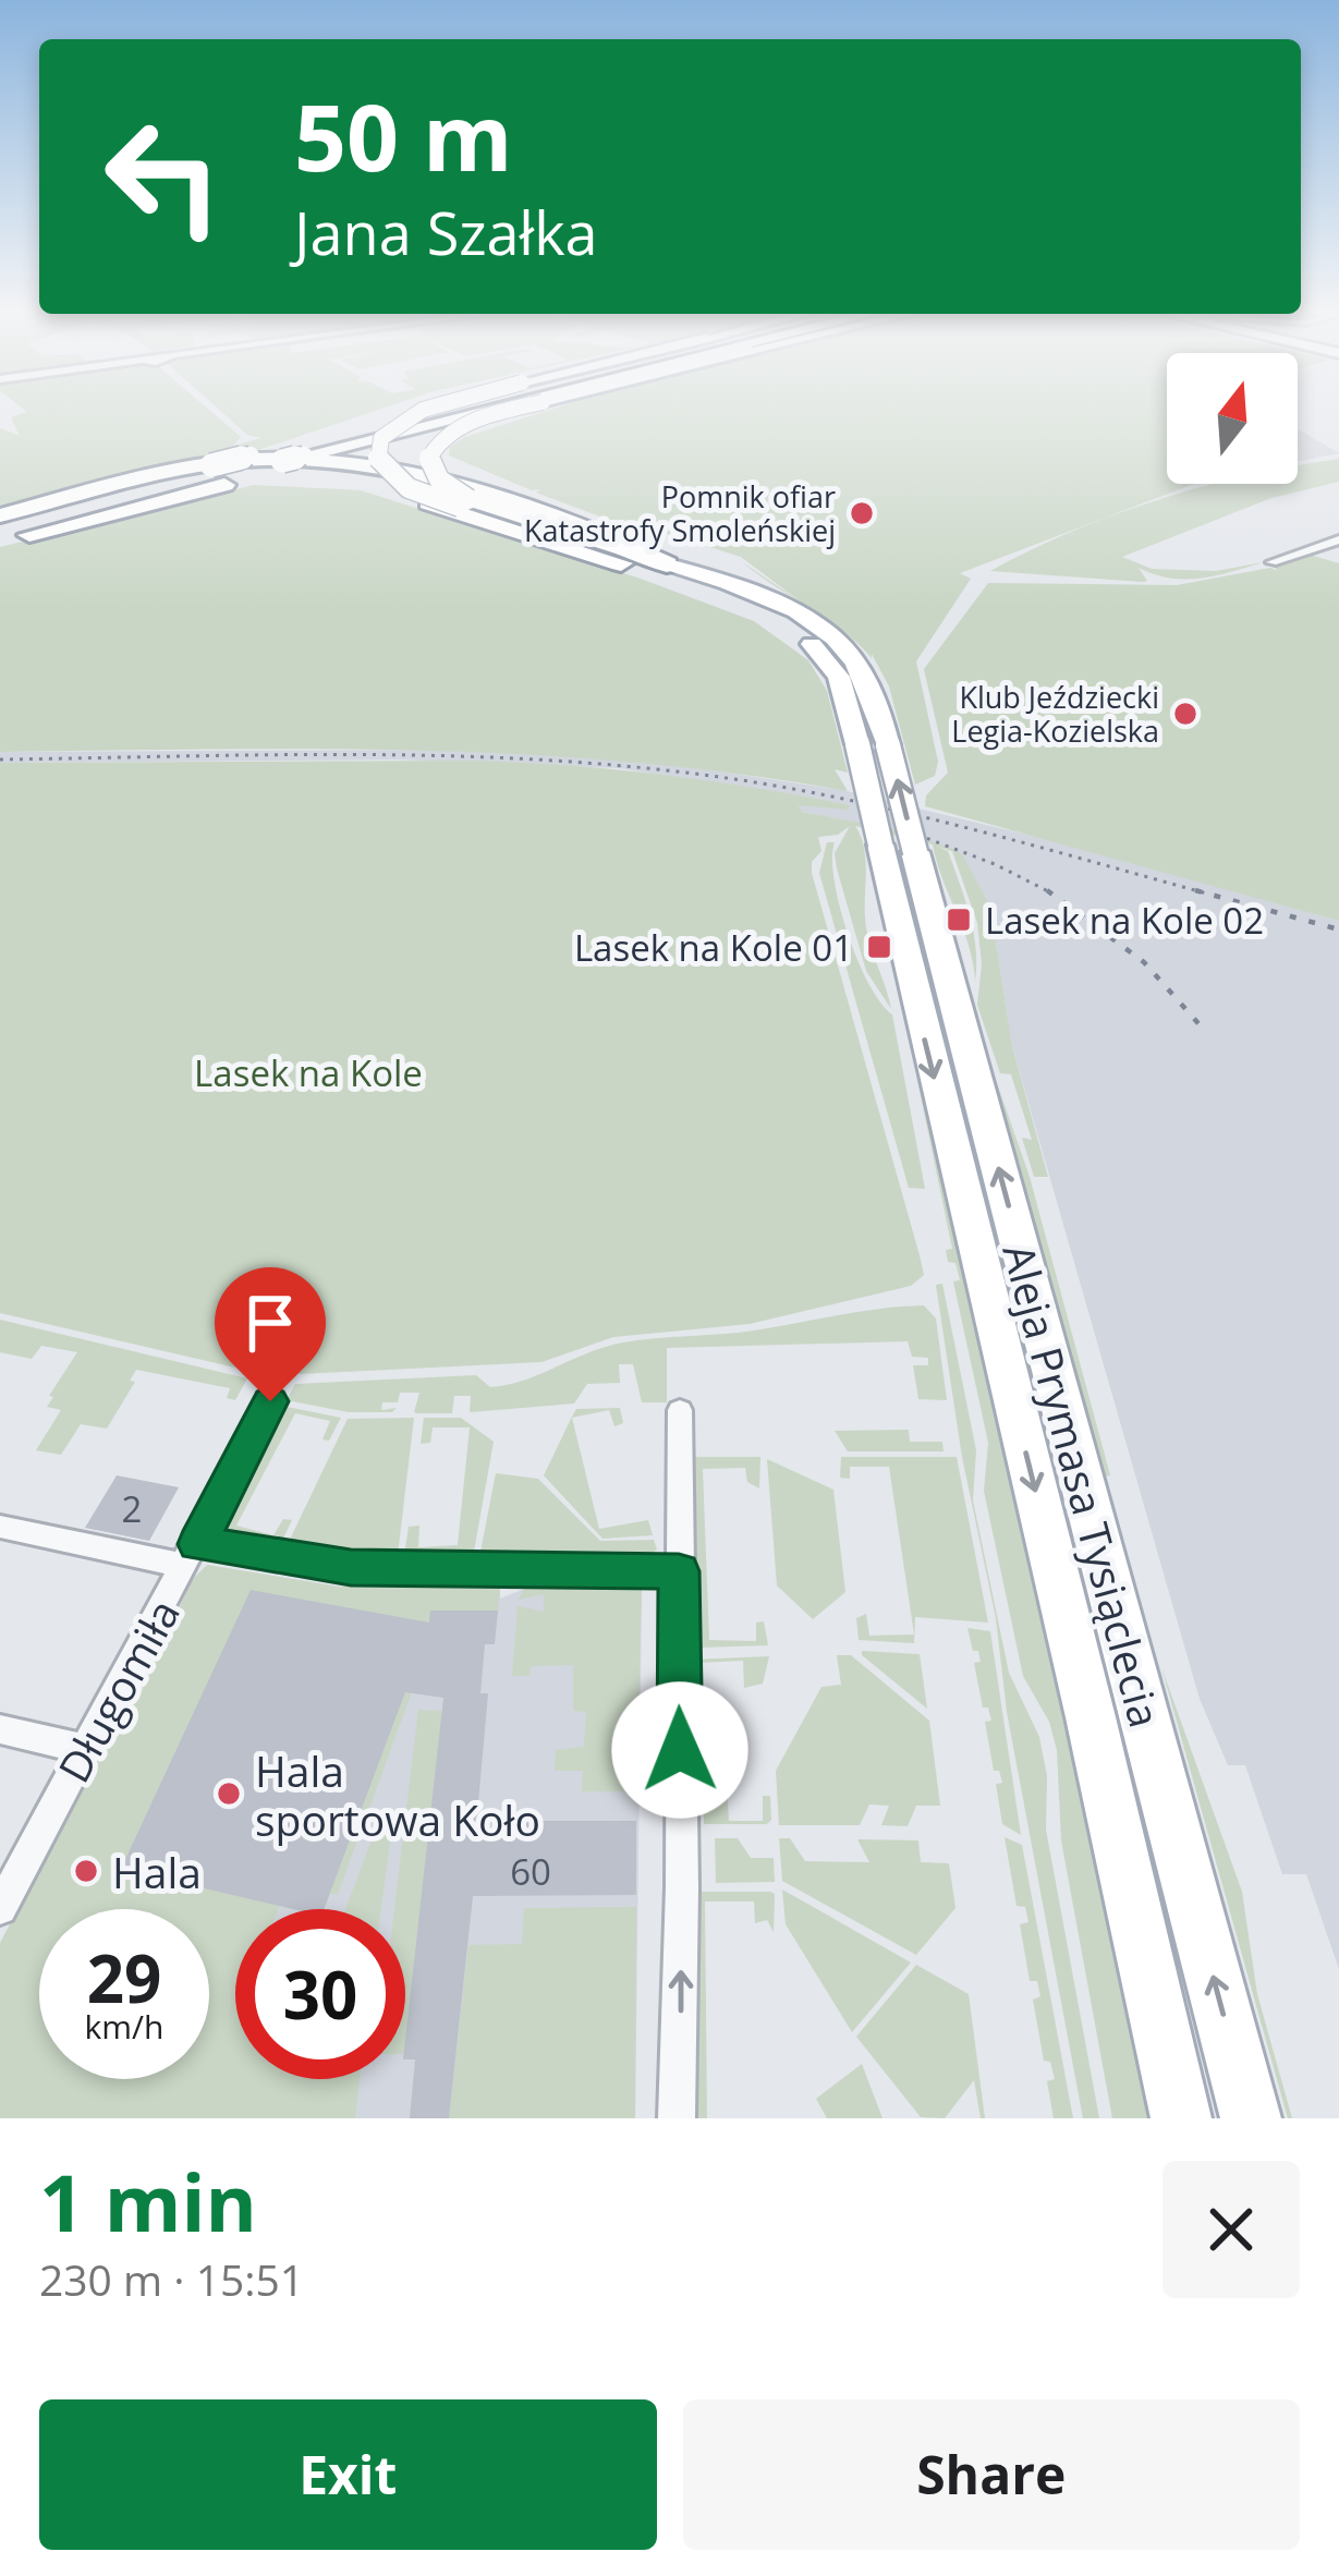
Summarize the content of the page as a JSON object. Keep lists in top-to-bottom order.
{
  "streets": {
    "main road": ["Aleja Prymasa Tysiąclecia"],
    "street": ["Długomiła"]
  },
  "parks": ["Lasek na Kole"],
  "places": {
    "other": [
      "Pomnik ofiar Katastrofy Smoleńskiej",
      "Klub Jeździecki Legia-Kozielska",
      "Hala sportowa Koło",
      "Hala"
    ],
    "transit": ["Lasek na Kole 02", "Lasek na Kole 01"]
  },
  "house_numbers": ["2", "60"],
  "north": "top",
  "page": {
    "turn": ["50 m", "Jana Szałka"],
    "speed": "29 km/h",
    "limit": "30",
    "heading": ["1 min", "230 m · 15:51"],
    "buttons": ["Exit", "Share"]
  }
}
